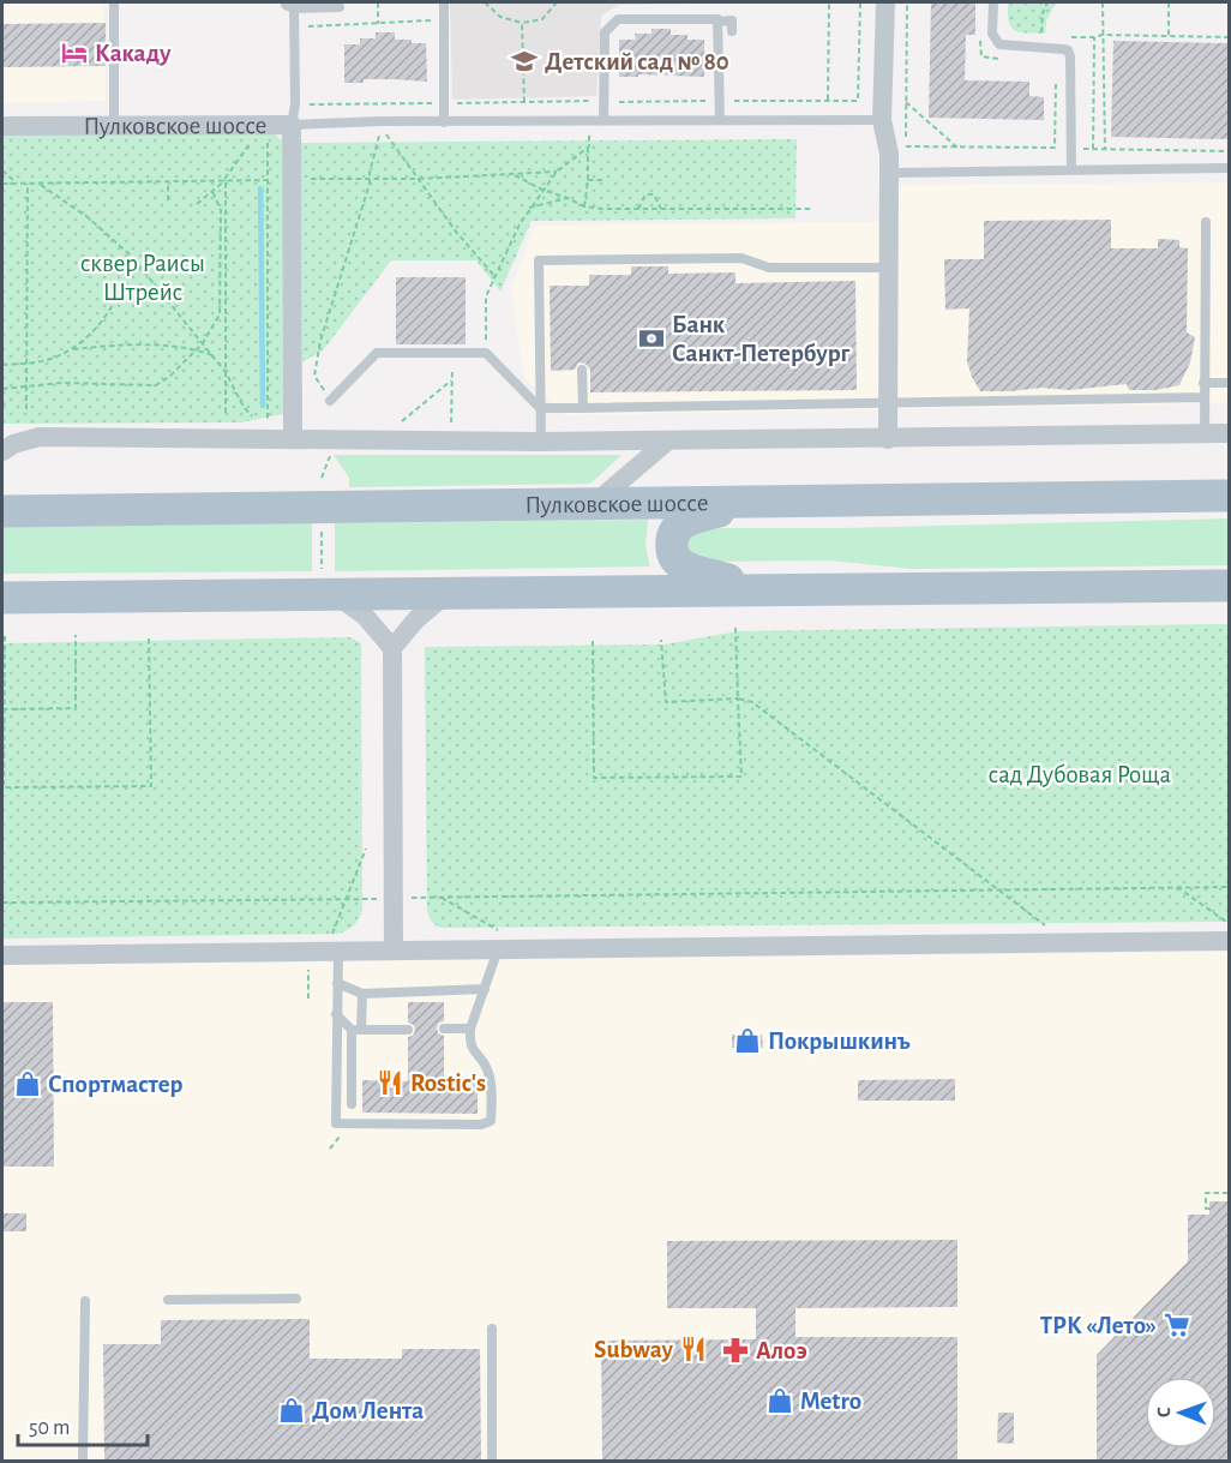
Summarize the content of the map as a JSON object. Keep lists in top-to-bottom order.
{
  "streets": {
    "main road": ["Пулковское шоссе"]
  },
  "parks": ["сквер Раисы Штрейс", "сад Дубовая Роща"],
  "places": {
    "hotel": ["Какаду"],
    "school or university": ["Детский сад № 80"],
    "bank": ["Банк Санкт-Петербург"],
    "shop": [
      "Покрышкинъ",
      "Спортмастер",
      "Metro",
      "Дом Лента"
    ],
    "restaurant": ["Rostic's", "Subway"],
    "supermarket": ["ТРК «Лето»"],
    "pharmacy": ["Алоэ"]
  },
  "scale_bar": "50 m",
  "north": "left"
}
